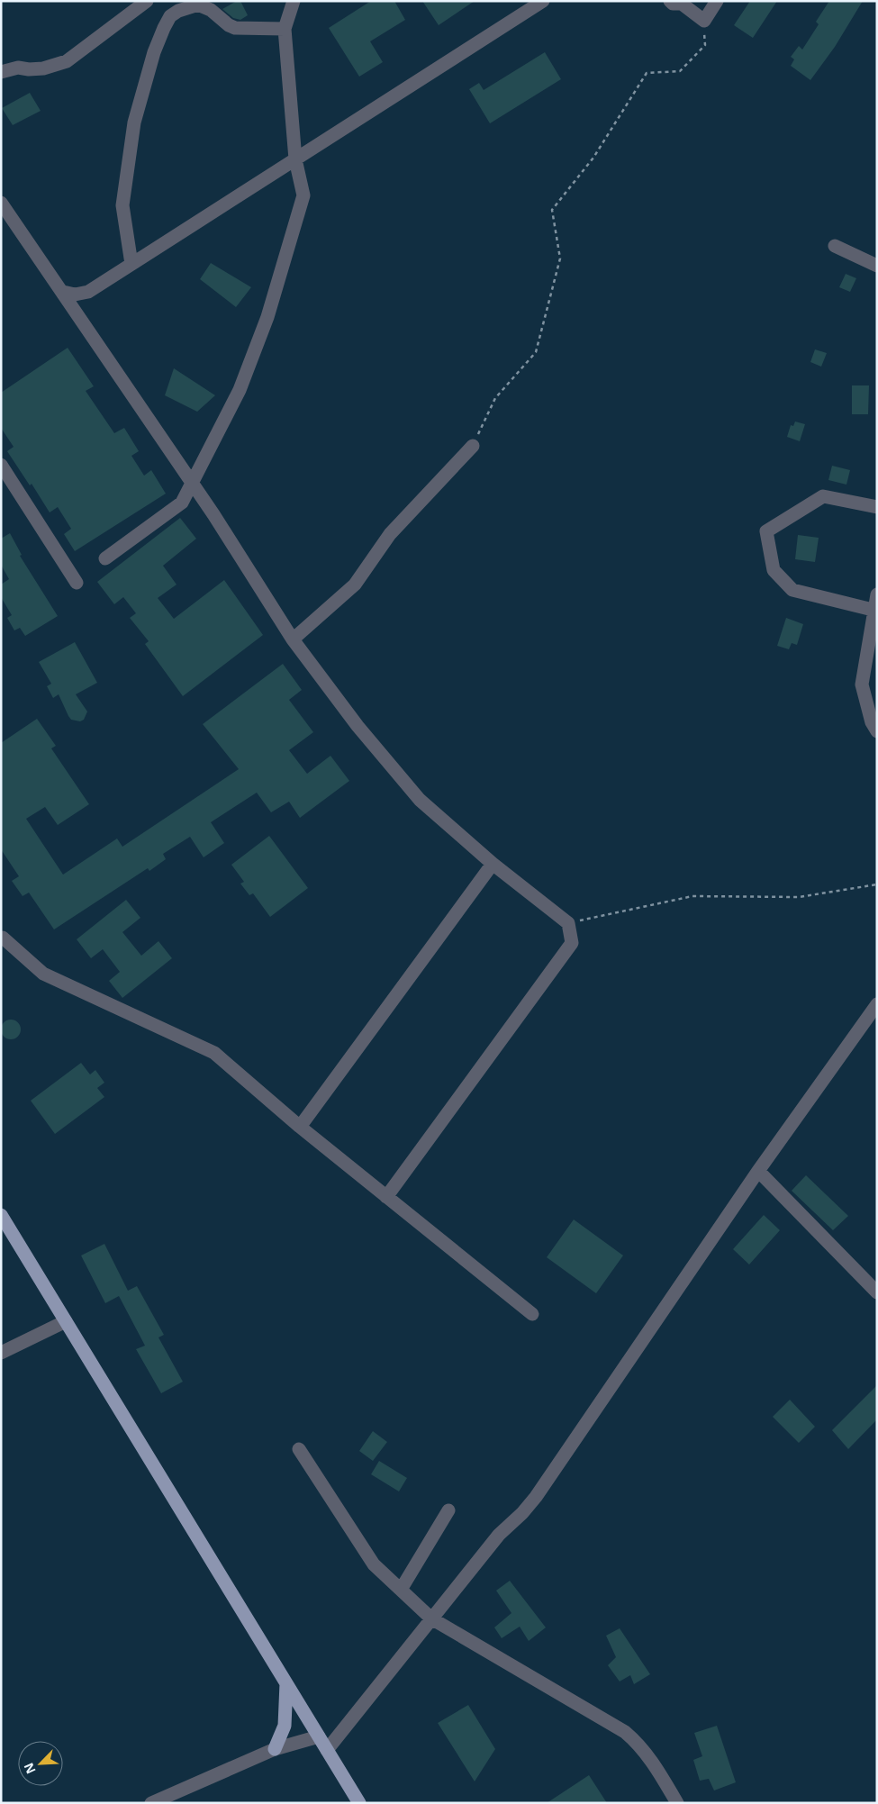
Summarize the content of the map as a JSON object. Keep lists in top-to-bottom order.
{
  "north": "bottom left"
}
